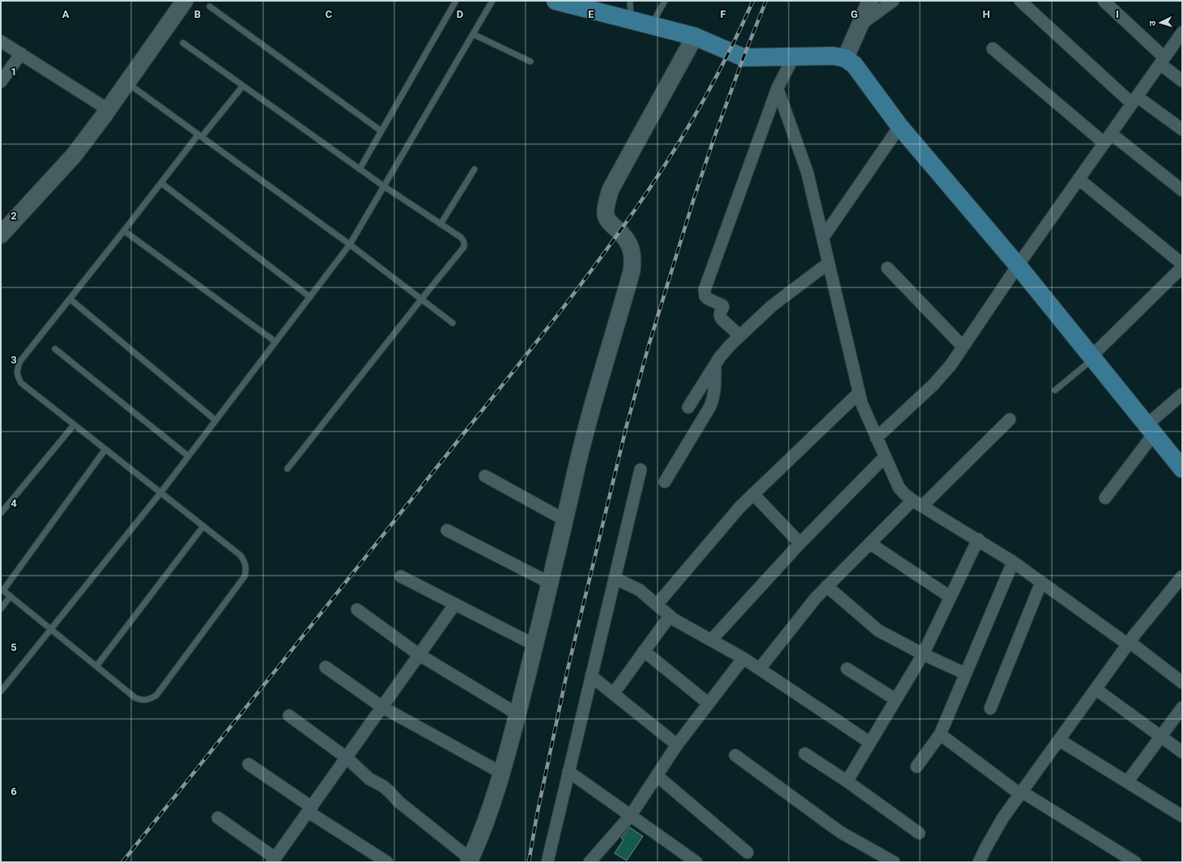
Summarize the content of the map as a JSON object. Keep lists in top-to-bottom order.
{
  "north": "left",
  "grid": {
    "columns": [
      "A",
      "B",
      "C",
      "D",
      "E",
      "F",
      "G",
      "H",
      "I"
    ],
    "rows": [
      "1",
      "2",
      "3",
      "4",
      "5",
      "6"
    ]
  }
}
